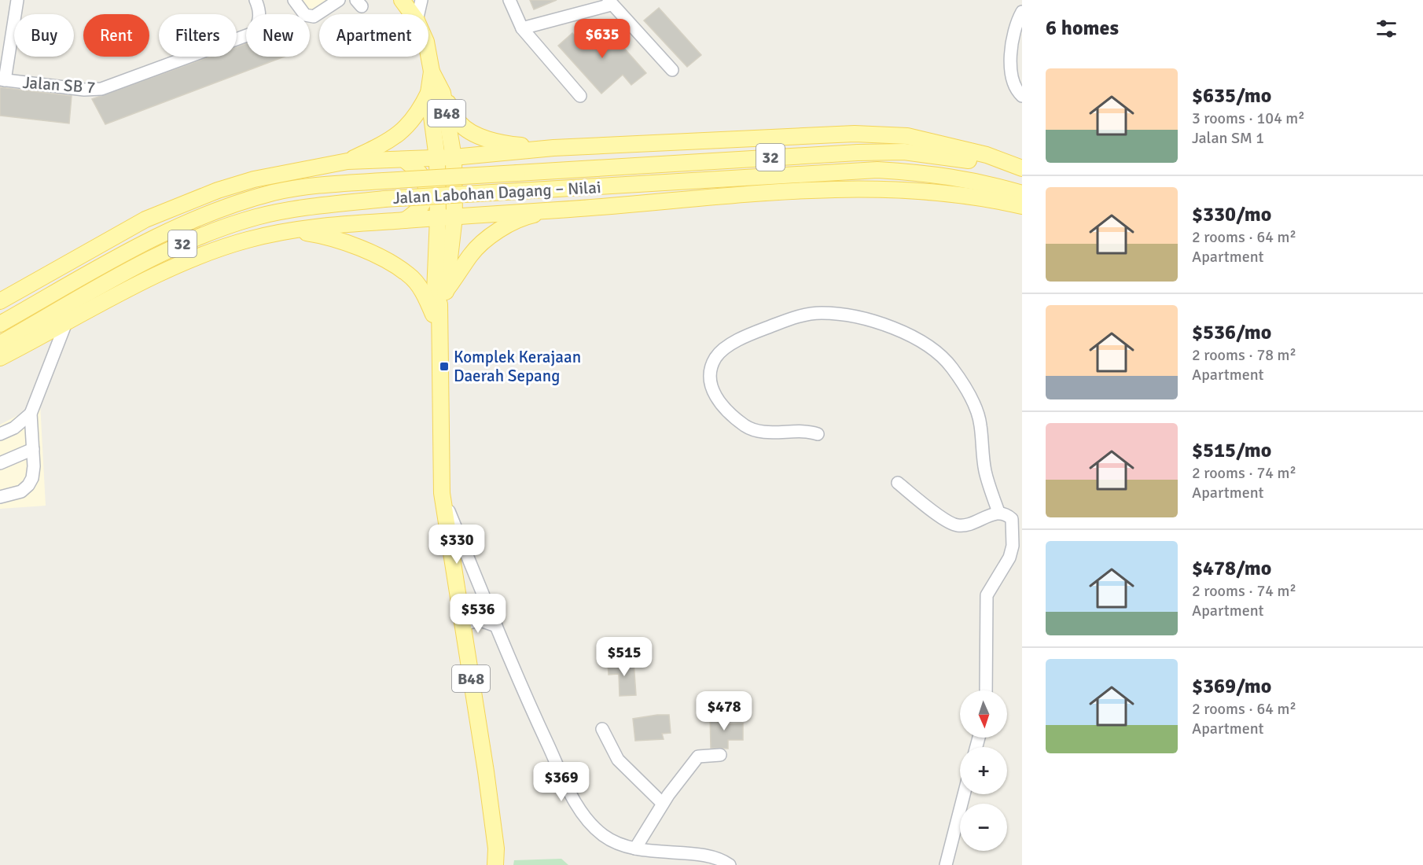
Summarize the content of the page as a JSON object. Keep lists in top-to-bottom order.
{
  "streets": {
    "main road": ["B48", "32", "Jalan Labohan Dagang ‒ Nilai"],
    "street": ["Jalan SB 7"]
  },
  "places": {
    "transit": ["Komplek Kerajaan Daerah Sepang"]
  },
  "north": "bottom",
  "page": {
    "heading": "6 homes",
    "chip": [
      "Buy",
      "Rent",
      "Filters",
      "New",
      "Apartment"
    ],
    "price": [
      "$635",
      "$330",
      "$536",
      "$515",
      "$478",
      "$369"
    ],
    "list": [
      {
        "name": "$635/mo",
        "note": "3 rooms · 104 m² · Jalan SM 1"
      },
      {
        "name": "$330/mo",
        "note": "2 rooms · 64 m² · Apartment"
      },
      {
        "name": "$536/mo",
        "note": "2 rooms · 78 m² · Apartment"
      },
      {
        "name": "$515/mo",
        "note": "2 rooms · 74 m² · Apartment"
      },
      {
        "name": "$478/mo",
        "note": "2 rooms · 74 m² · Apartment"
      },
      {
        "name": "$369/mo",
        "note": "2 rooms · 64 m² · Apartment"
      }
    ],
    "map_buttons": ["+", "−"]
  }
}
